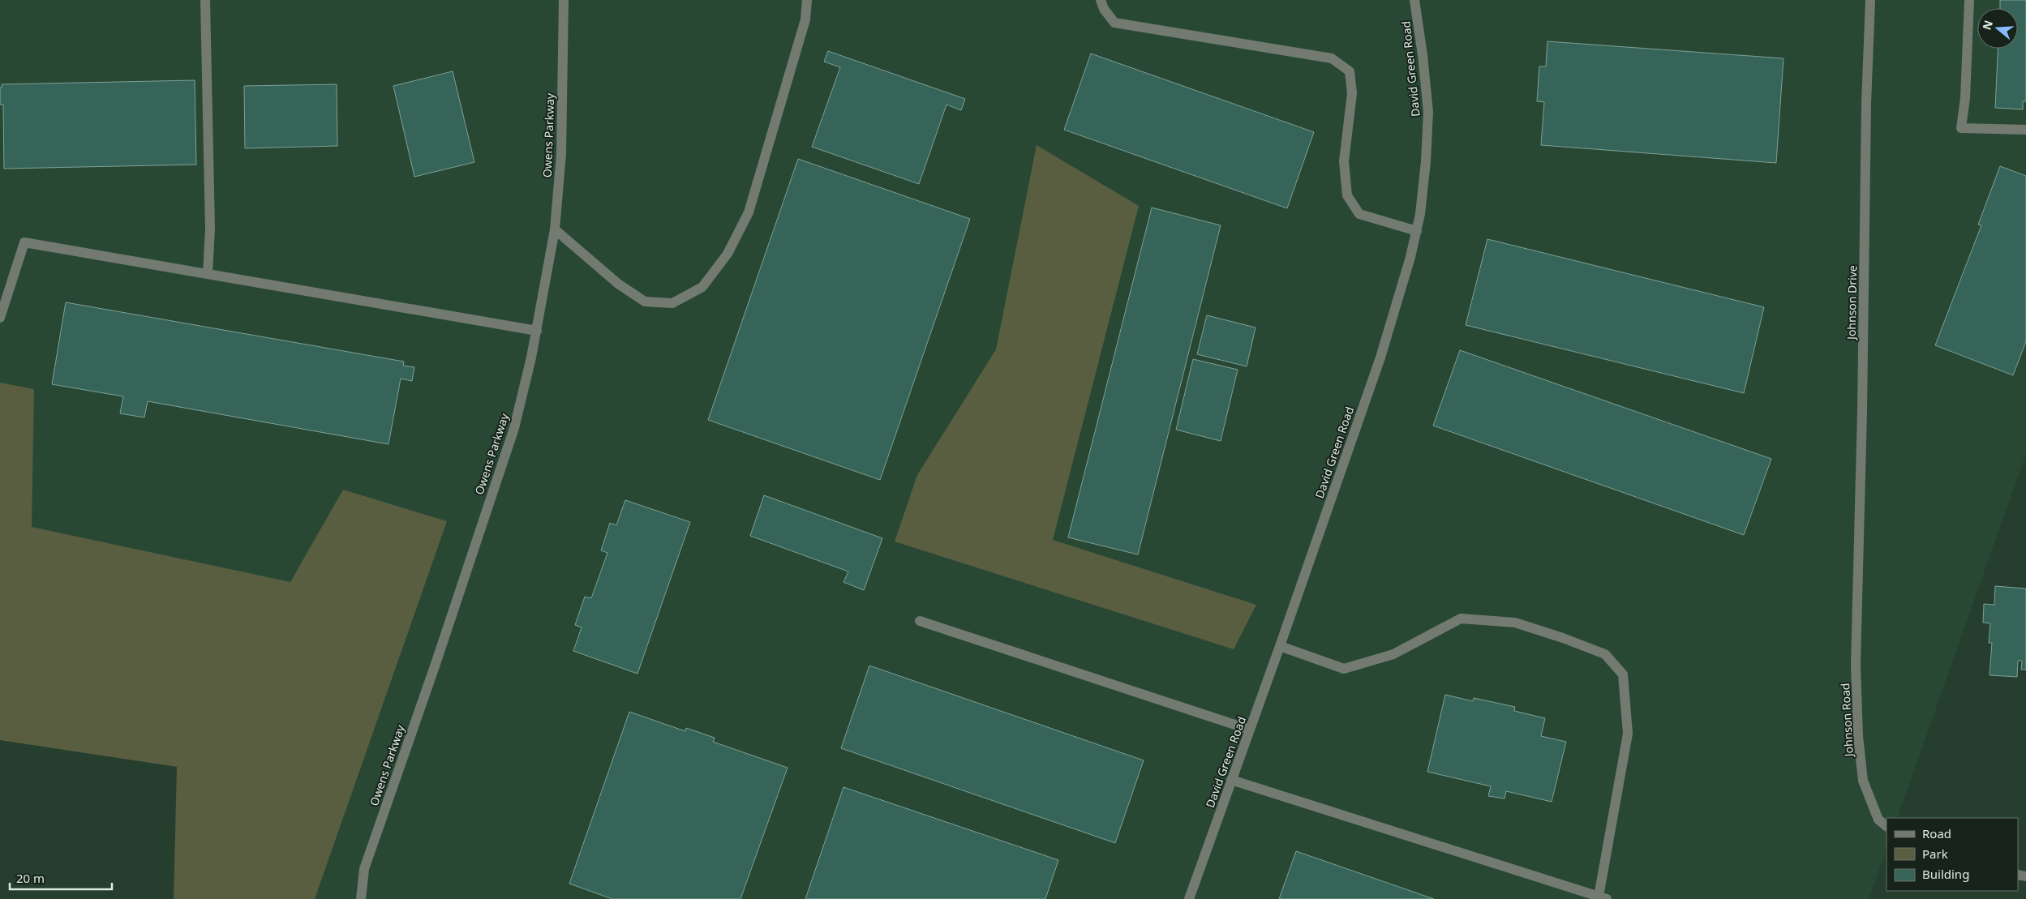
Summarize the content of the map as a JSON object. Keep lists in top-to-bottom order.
{
  "streets": {
    "street": [
      "David Green Road",
      "Owens Parkway",
      "Johnson Drive",
      "Johnson Road"
    ]
  },
  "crossings": [
    ["Johnson Drive", "Johnson Road"]
  ],
  "legend": ["Road", "Park", "Building"],
  "scale_bar": "20 m",
  "north": "left"
}
